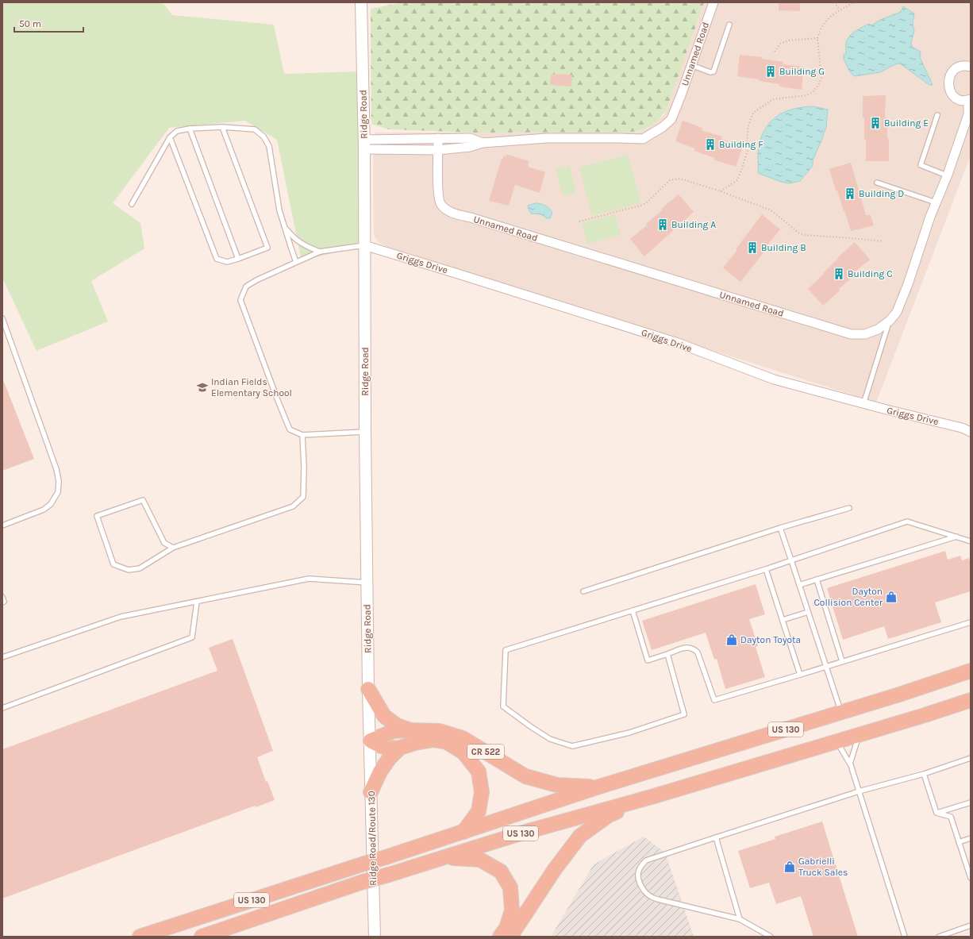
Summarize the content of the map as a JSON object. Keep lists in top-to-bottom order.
{
  "streets": {
    "highway": ["US 130", "CR 522"],
    "street": [
      "Unnamed Road",
      "Ridge Road",
      "Griggs Drive",
      "Ridge Road/Route 130"
    ]
  },
  "crossings": [
    ["Unnamed Road", "Ridge Road"],
    ["Ridge Road", "Griggs Drive"],
    ["Ridge Road", "CR 522"],
    ["Ridge Road", "Ridge Road/Route 130"],
    ["US 130", "CR 522"],
    ["CR 522", "Ridge Road/Route 130"]
  ],
  "places": {
    "building": [
      "Building G",
      "Building E",
      "Building F",
      "Building D",
      "Building A",
      "Building B",
      "Building C"
    ],
    "school or university": ["Indian Fields Elementary School"],
    "shop": ["Dayton Collision Center", "Dayton Toyota", "Gabrielli Truck Sales"]
  },
  "scale_bar": "50 m"
}
